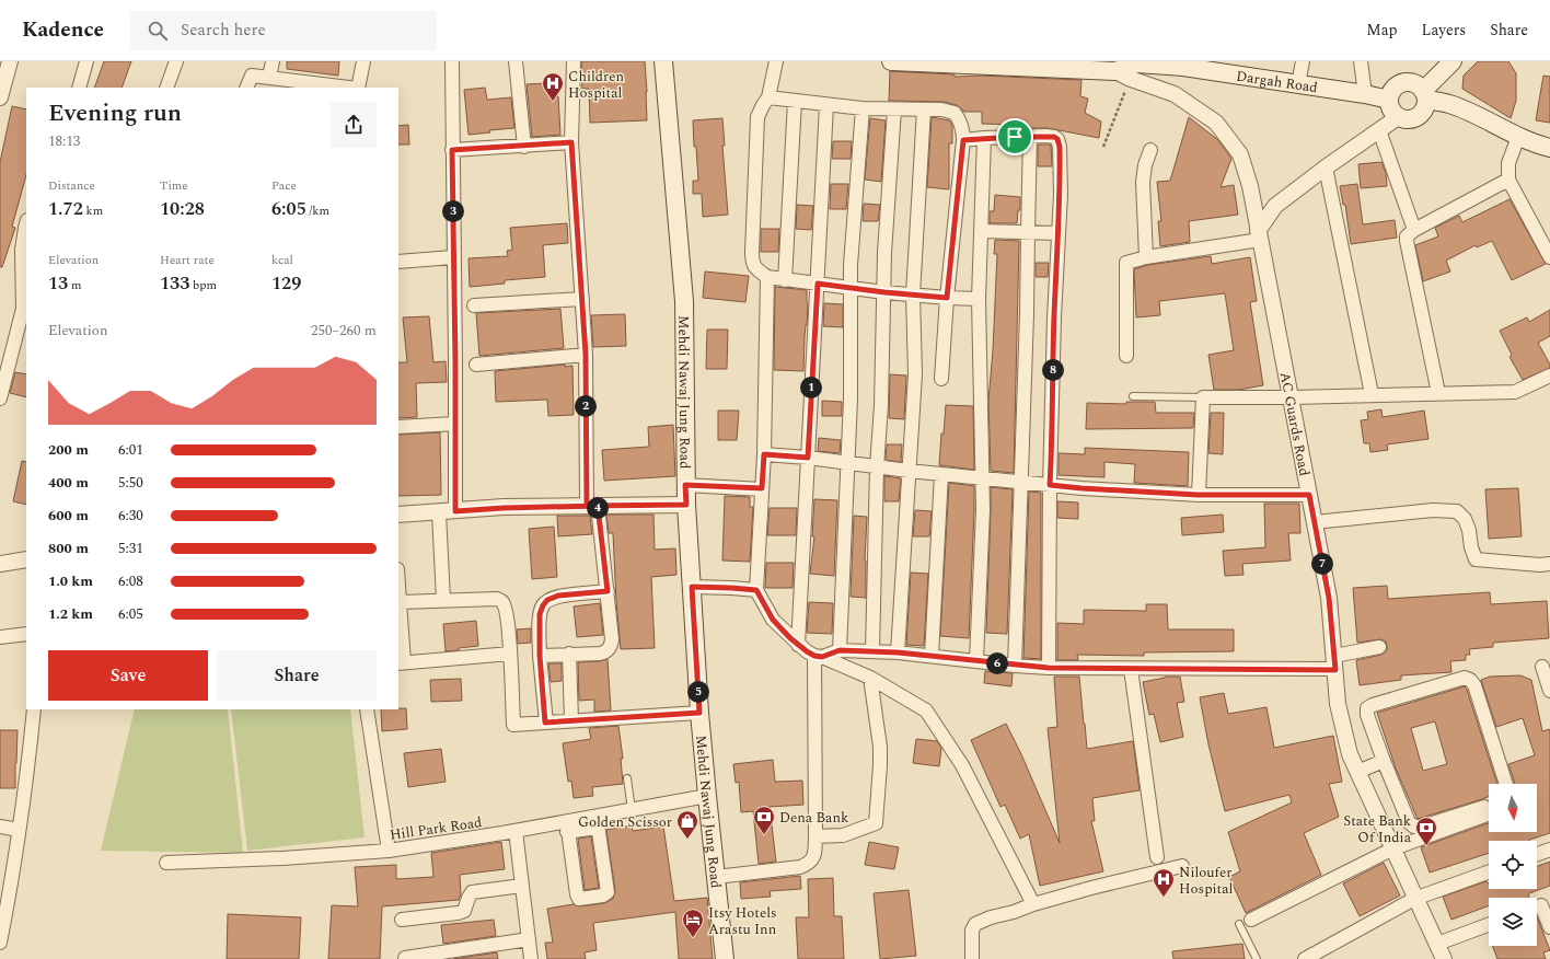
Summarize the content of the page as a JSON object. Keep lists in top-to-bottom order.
{
  "streets": {
    "main road": ["Dargah Road", "Mehdi Nawaj Jung Road"],
    "street": ["AC Guards Road", "Hill Park Road"]
  },
  "crossings": [
    ["Dargah Road", "AC Guards Road"],
    ["Mehdi Nawaj Jung Road", "Hill Park Road"]
  ],
  "places": {
    "hospital": ["Children Hospital", "Niloufer Hospital"],
    "bank": ["Dena Bank", "State Bank Of India"],
    "shop": ["Golden Scissor"],
    "hotel": ["Itsy Hotels Arastu Inn"]
  },
  "north": "bottom",
  "page": {
    "header": "Kadence",
    "search": "Search here",
    "nav": ["Map", "Layers", "Share"],
    "heading": ["Evening run", "18:13"],
    "stats": [
      ["Distance", "1.72 km"],
      ["Time", "10:28"],
      ["Pace", "6:05 /km"],
      ["Elevation", "13 m"],
      ["Heart rate", "133 bpm"],
      ["kcal", "129"]
    ],
    "pins": [
      "3",
      "8",
      "1",
      "2",
      "4",
      "7",
      "6",
      "5"
    ],
    "chart": ["Elevation", "250–260 m"],
    "list": [
      {
        "name": "200 m",
        "note": "6:01"
      },
      {
        "name": "400 m",
        "note": "5:50"
      },
      {
        "name": "600 m",
        "note": "6:30"
      },
      {
        "name": "800 m",
        "note": "5:31"
      },
      {
        "name": "1.0 km",
        "note": "6:08"
      },
      {
        "name": "1.2 km",
        "note": "6:05"
      }
    ],
    "buttons": ["Save", "Share"]
  }
}
